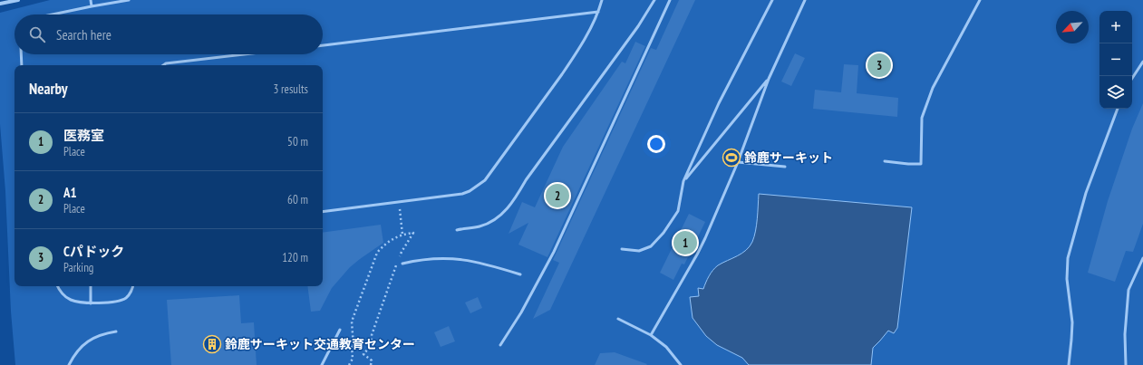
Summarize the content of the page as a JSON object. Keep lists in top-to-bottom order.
{
  "places": {
    "sports": ["鈴鹿サーキット"],
    "building": ["鈴鹿サーキット交通教育センター"]
  },
  "north": "bottom left",
  "page": {
    "map_buttons": ["+", "−"],
    "search": "Search here",
    "pins": ["3", "2", "1"],
    "heading": ["Nearby", "3 results"],
    "list": [
      {
        "mark": "1",
        "name": "医務室",
        "note": "Place",
        "value": "50 m"
      },
      {
        "mark": "2",
        "name": "A1",
        "note": "Place",
        "value": "60 m"
      },
      {
        "mark": "3",
        "name": "Cパドック",
        "note": "Parking",
        "value": "120 m"
      }
    ]
  }
}
